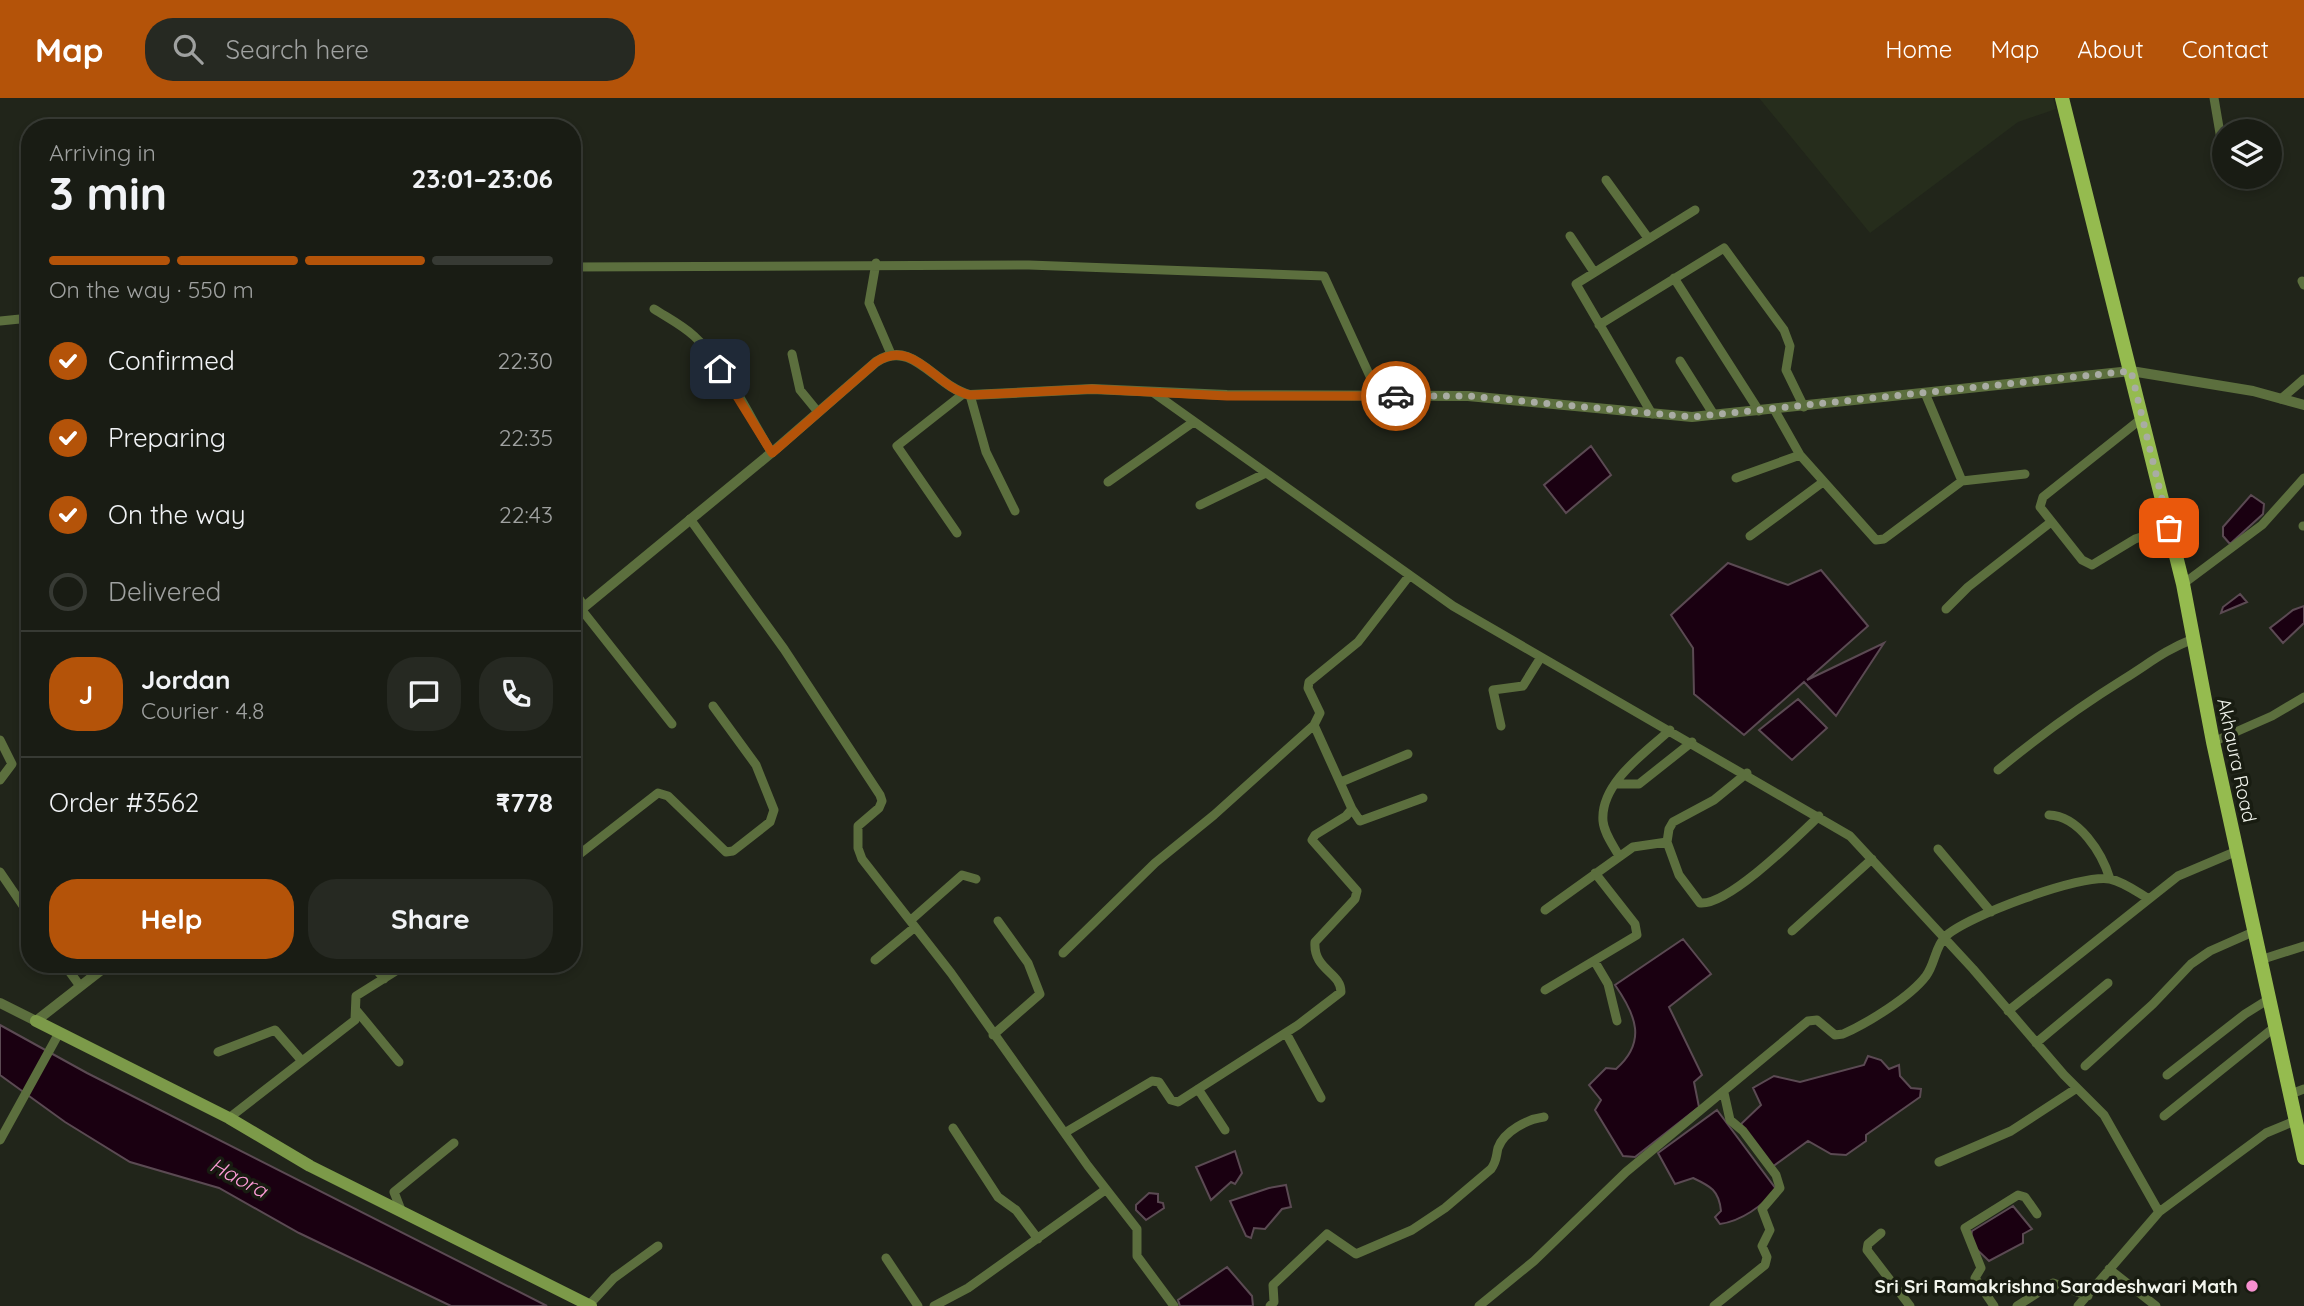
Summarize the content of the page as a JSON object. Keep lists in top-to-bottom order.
{
  "streets": {
    "main road": ["Akhaura Road"]
  },
  "water": ["Haora"],
  "places": ["Sri Sri Ramakrishna Saradeshwari Math"],
  "page": {
    "header": "Map",
    "search": "Search here",
    "nav": [
      "Home",
      "Map",
      "About",
      "Contact"
    ],
    "heading": ["3 min", "Arriving in", "23:01–23:06"],
    "panel": [
      "Jordan",
      "Courier · 4.8",
      "Order #3562",
      "₹778"
    ],
    "bar": "On the way · 550 m",
    "list": [
      ["Confirmed", "22:30"],
      ["Preparing", "22:35"],
      ["On the way", "22:43"],
      "Delivered"
    ],
    "round": "J",
    "buttons": ["Help", "Share"]
  }
}
